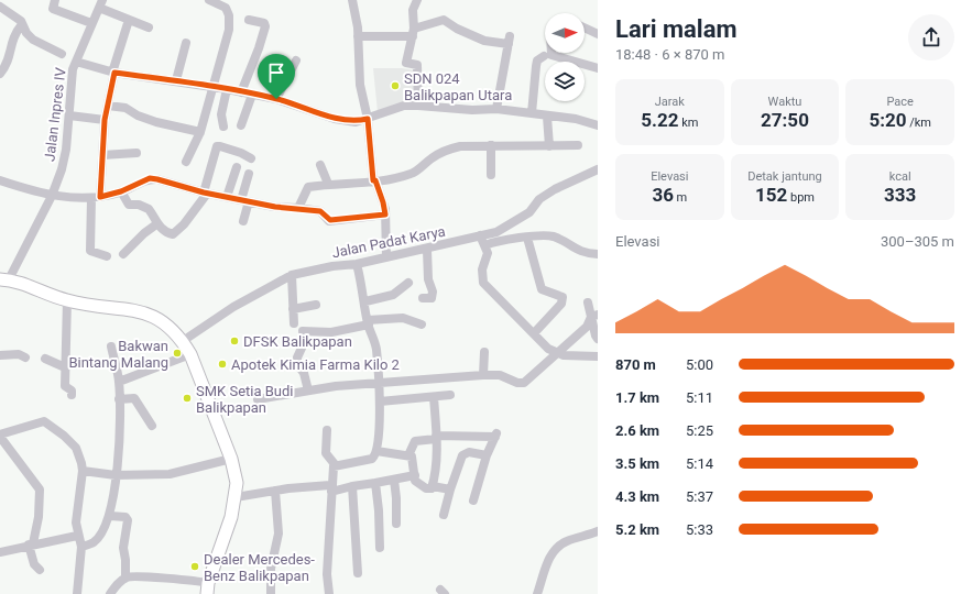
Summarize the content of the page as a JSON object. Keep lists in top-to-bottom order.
{
  "streets": {
    "street": ["Jalan Inpres IV", "Jalan Padat Karya"]
  },
  "places": [
    "SDN 024 Balikpapan Utara",
    "DFSK Balikpapan",
    "Bakwan Bintang Malang",
    "Apotek Kimia Farma Kilo 2",
    "SMK Setia Budi Balikpapan",
    "Dealer Mercedes- Benz Balikpapan"
  ],
  "north": "right",
  "page": {
    "heading": ["Lari malam", "18:48 · 6 × 870 m"],
    "stats": [
      ["Jarak", "5.22 km"],
      ["Waktu", "27:50"],
      ["Pace", "5:20 /km"],
      ["Elevasi", "36 m"],
      ["Detak jantung", "152 bpm"],
      ["kcal", "333"]
    ],
    "chart": ["Elevasi", "300–305 m"],
    "list": [
      {
        "name": "870 m",
        "note": "5:00"
      },
      {
        "name": "1.7 km",
        "note": "5:11"
      },
      {
        "name": "2.6 km",
        "note": "5:25"
      },
      {
        "name": "3.5 km",
        "note": "5:14"
      },
      {
        "name": "4.3 km",
        "note": "5:37"
      },
      {
        "name": "5.2 km",
        "note": "5:33"
      }
    ]
  }
}
